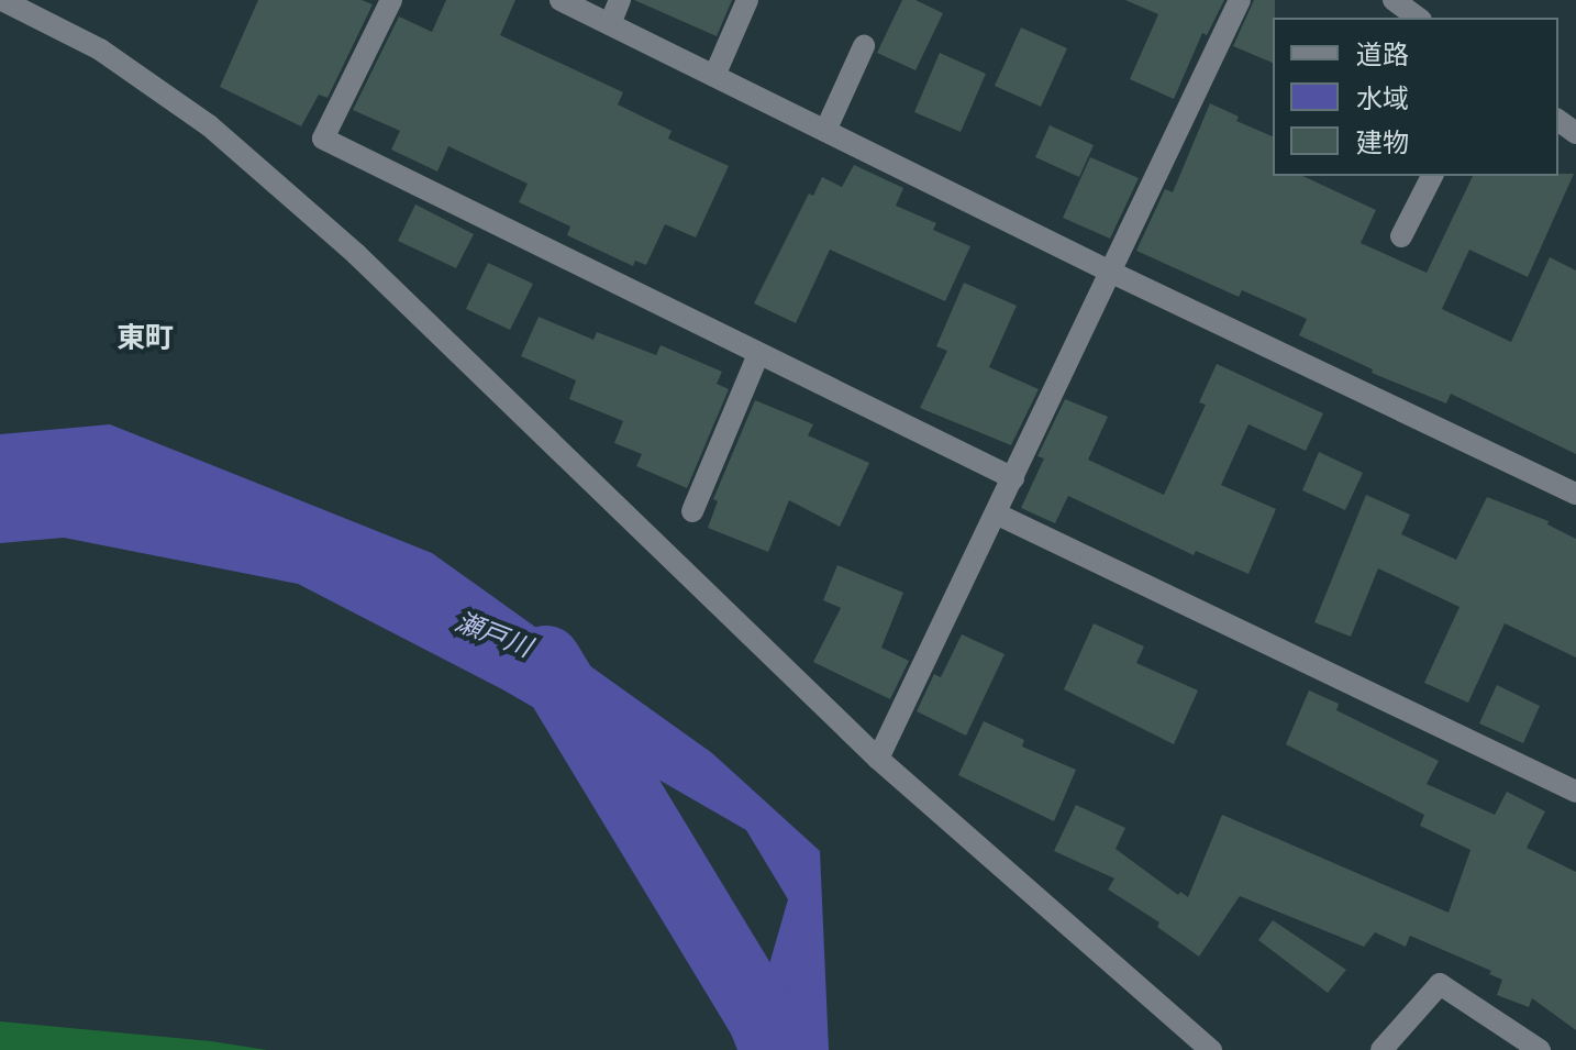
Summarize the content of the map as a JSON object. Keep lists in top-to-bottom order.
{
  "districts": ["東町"],
  "water": ["瀬戸川"],
  "legend": ["道路", "水域", "建物"]
}
